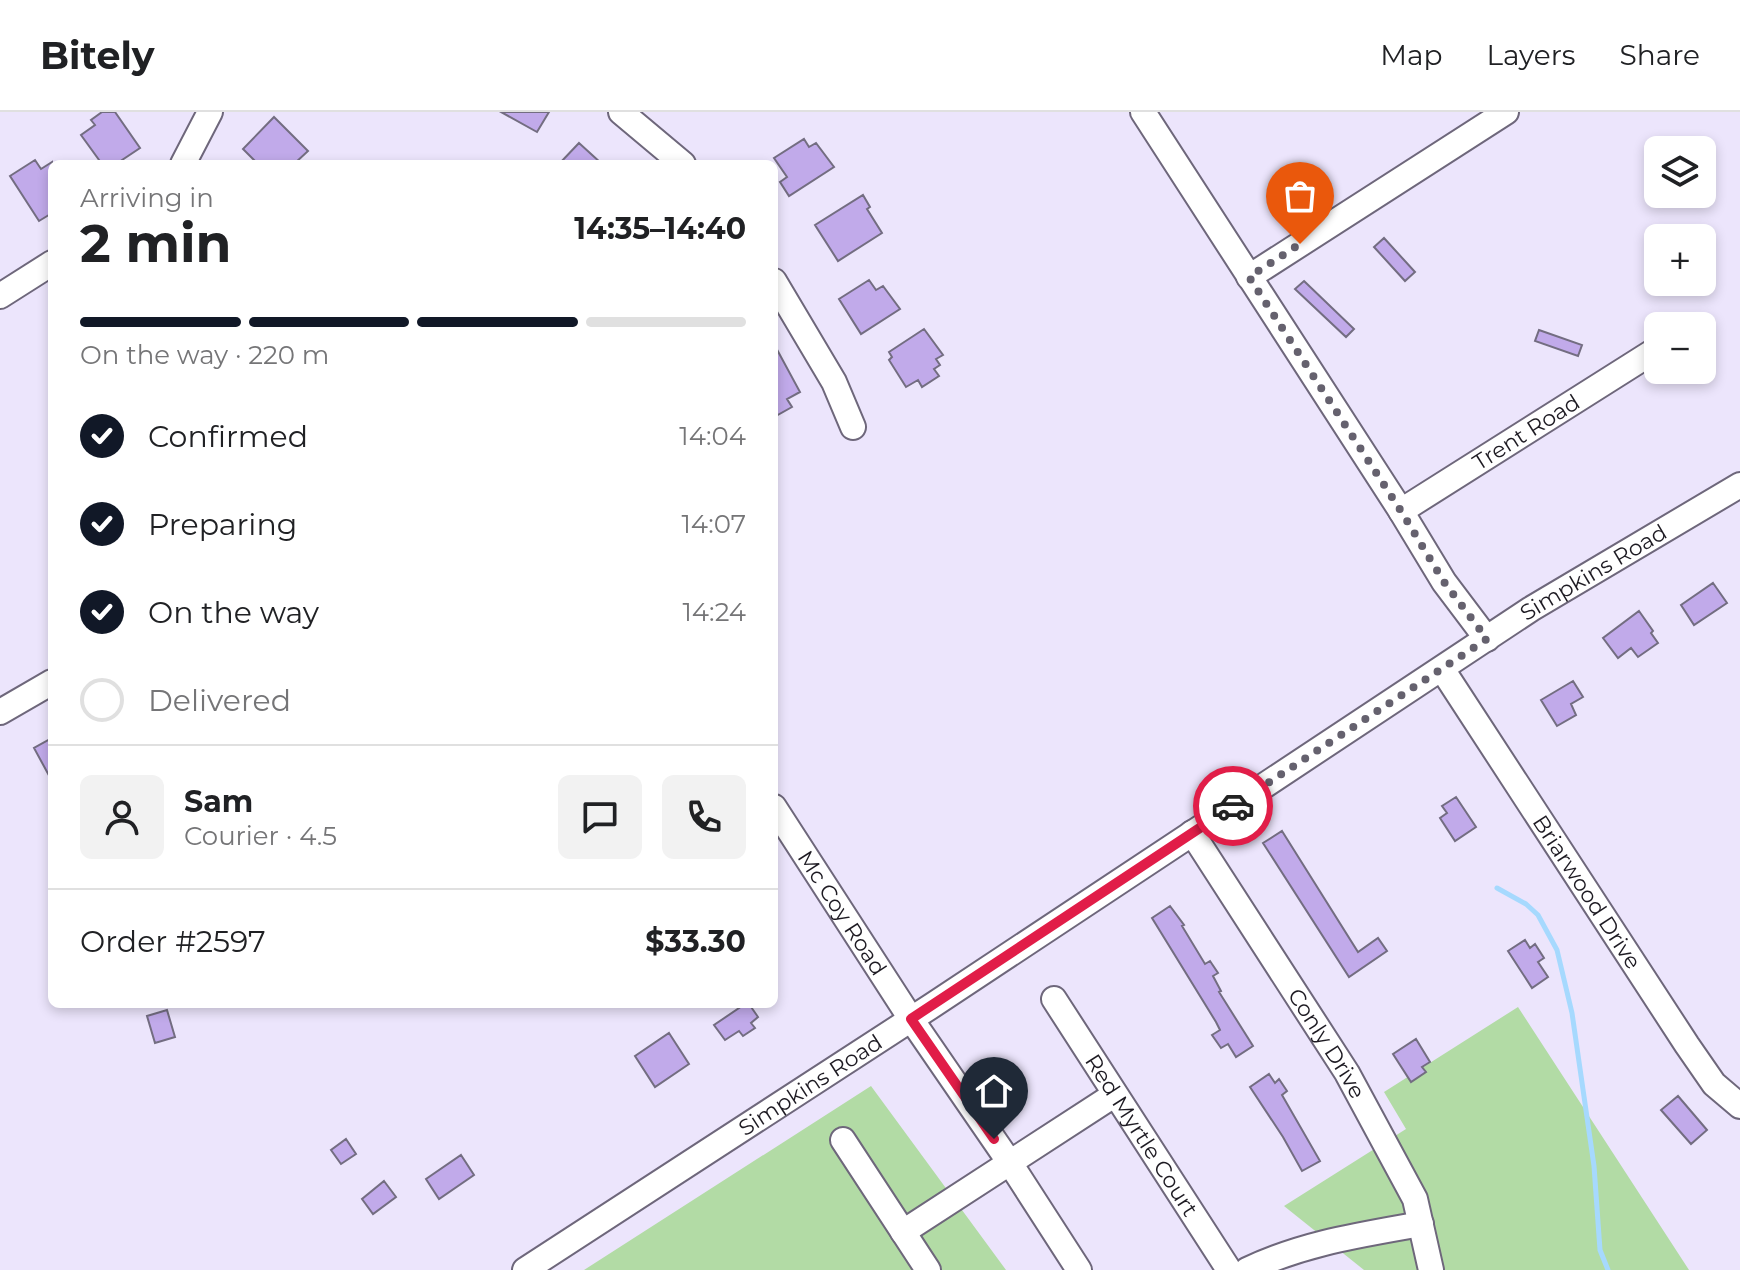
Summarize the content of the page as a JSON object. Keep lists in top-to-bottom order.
{
  "streets": {
    "street": [
      "Trent Road",
      "Simpkins Road",
      "Briarwood Drive",
      "Mc Coy Road",
      "Conly Drive",
      "Red Myrtle Court"
    ]
  },
  "crossings": [
    ["Simpkins Road", "Briarwood Drive"],
    ["Simpkins Road", "Mc Coy Road"],
    ["Simpkins Road", "Conly Drive"]
  ],
  "page": {
    "header": "Bitely",
    "nav": ["Map", "Layers", "Share"],
    "map_buttons": ["+", "−"],
    "heading": ["2 min", "Arriving in", "14:35–14:40"],
    "panel": [
      "Sam",
      "Courier · 4.5",
      "Order #2597",
      "$33.30"
    ],
    "bar": "On the way · 220 m",
    "list": [
      ["Confirmed", "14:04"],
      ["Preparing", "14:07"],
      ["On the way", "14:24"],
      "Delivered"
    ]
  }
}
